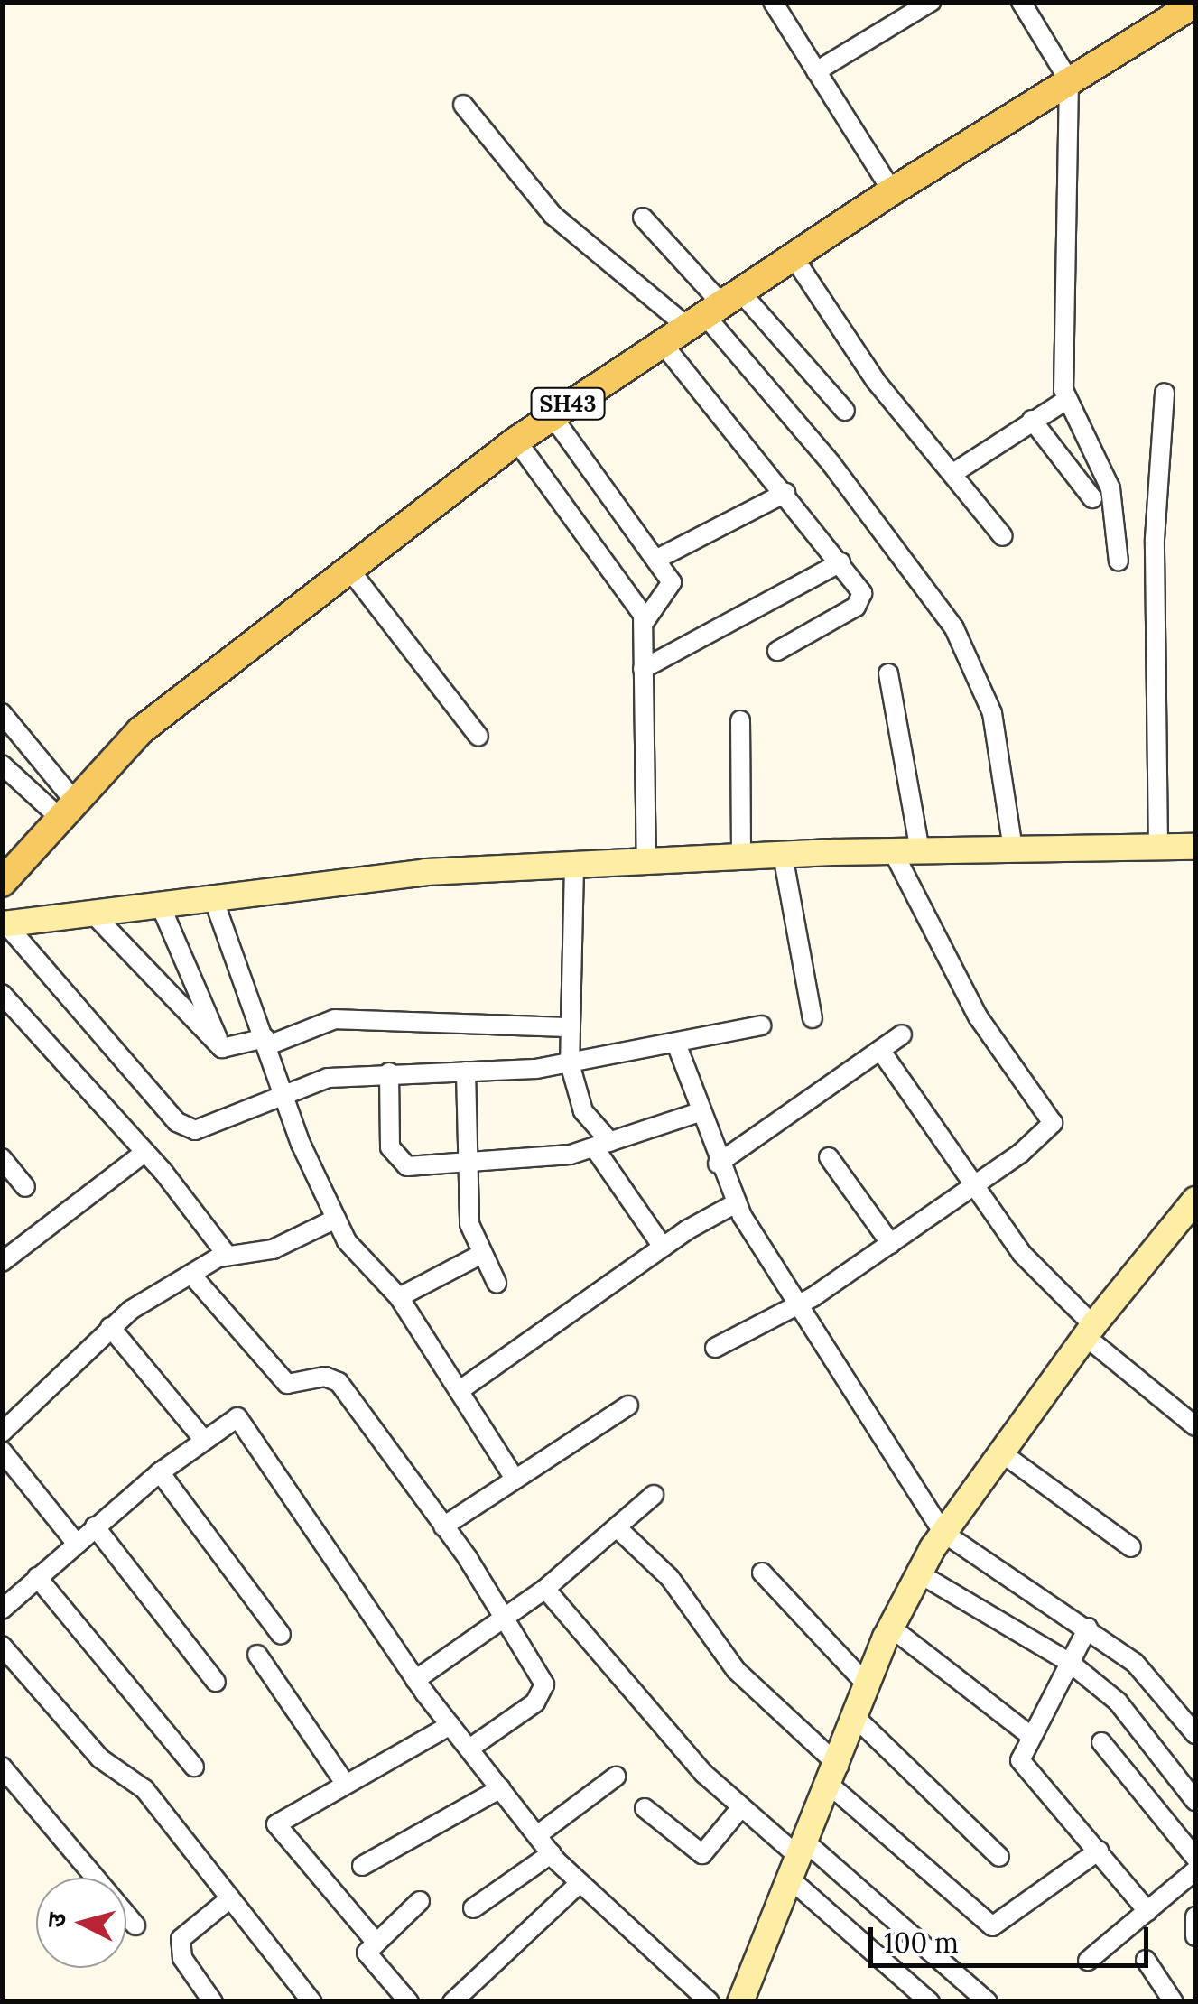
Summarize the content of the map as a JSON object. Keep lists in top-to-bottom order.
{
  "streets": {
    "main road": ["SH43"]
  },
  "scale_bar": "100 m",
  "north": "left"
}
